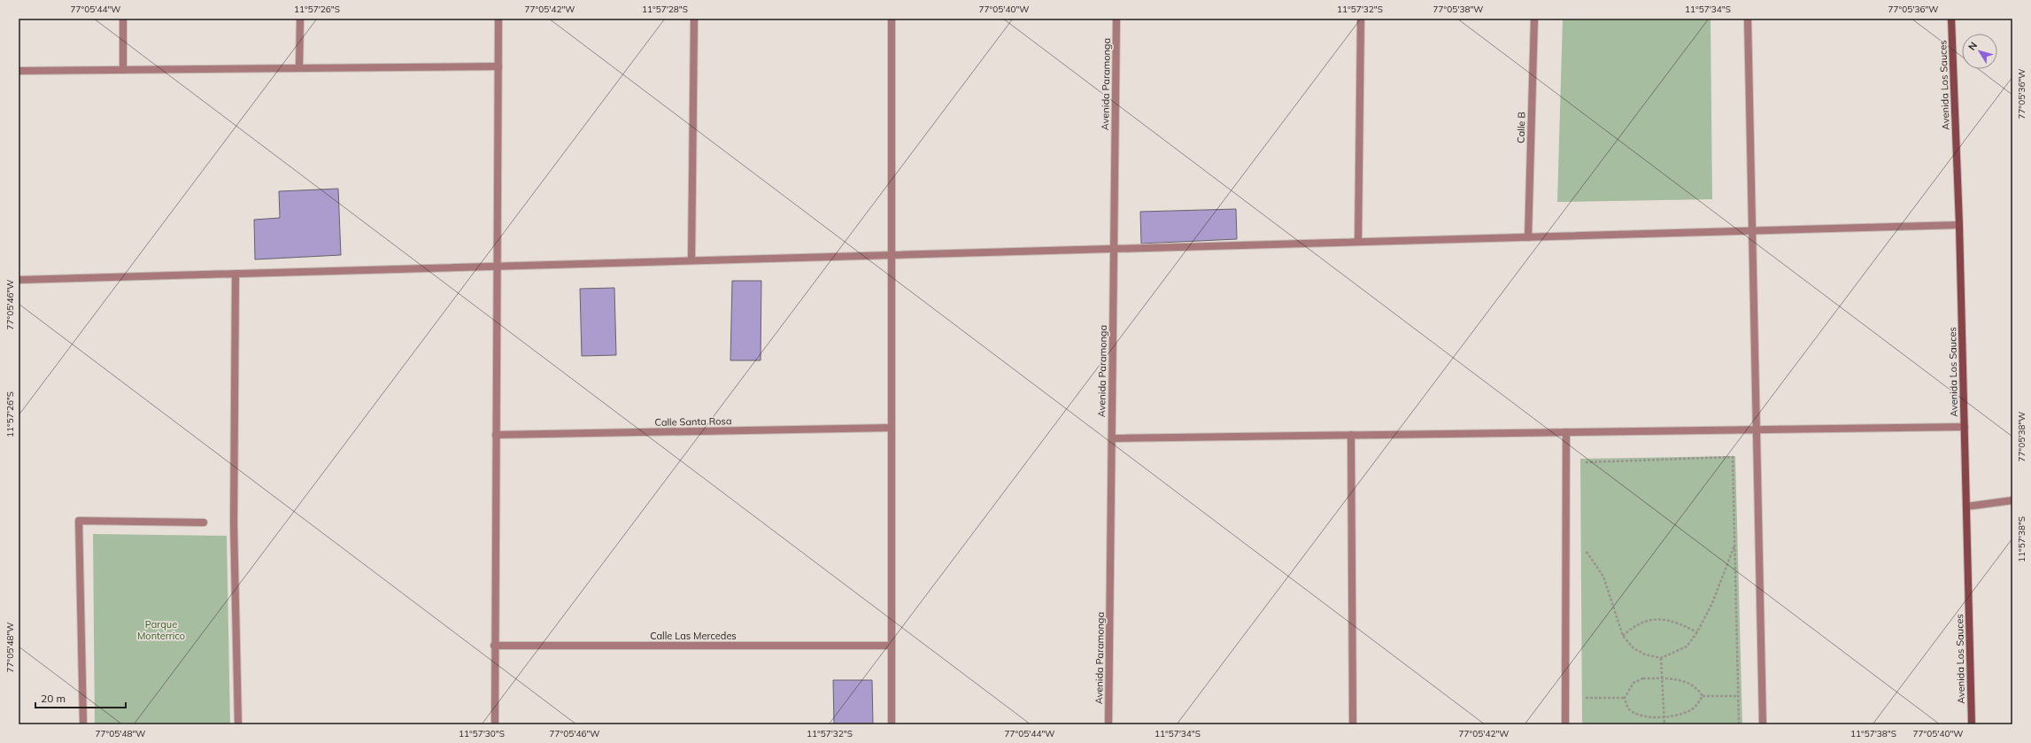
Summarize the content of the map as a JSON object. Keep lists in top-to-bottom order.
{
  "streets": {
    "street": [
      "Avenida Paramonga",
      "Avenida Los Sauces",
      "Calle B",
      "Calle Santa Rosa",
      "Calle Las Mercedes"
    ]
  },
  "parks": ["Parque Monterrico"],
  "scale_bar": "20 m",
  "north": "top left",
  "coordinates": [
    "77°05'44\"W",
    "11°57'26\"S",
    "77°05'42\"W",
    "11°57'28\"S",
    "77°05'40\"W",
    "11°57'32\"S",
    "77°05'38\"W",
    "11°57'34\"S",
    "77°05'36\"W",
    "77°05'46\"W",
    "11°57'38\"S",
    "77°05'48\"W",
    "11°57'30\"S"
  ]
}
